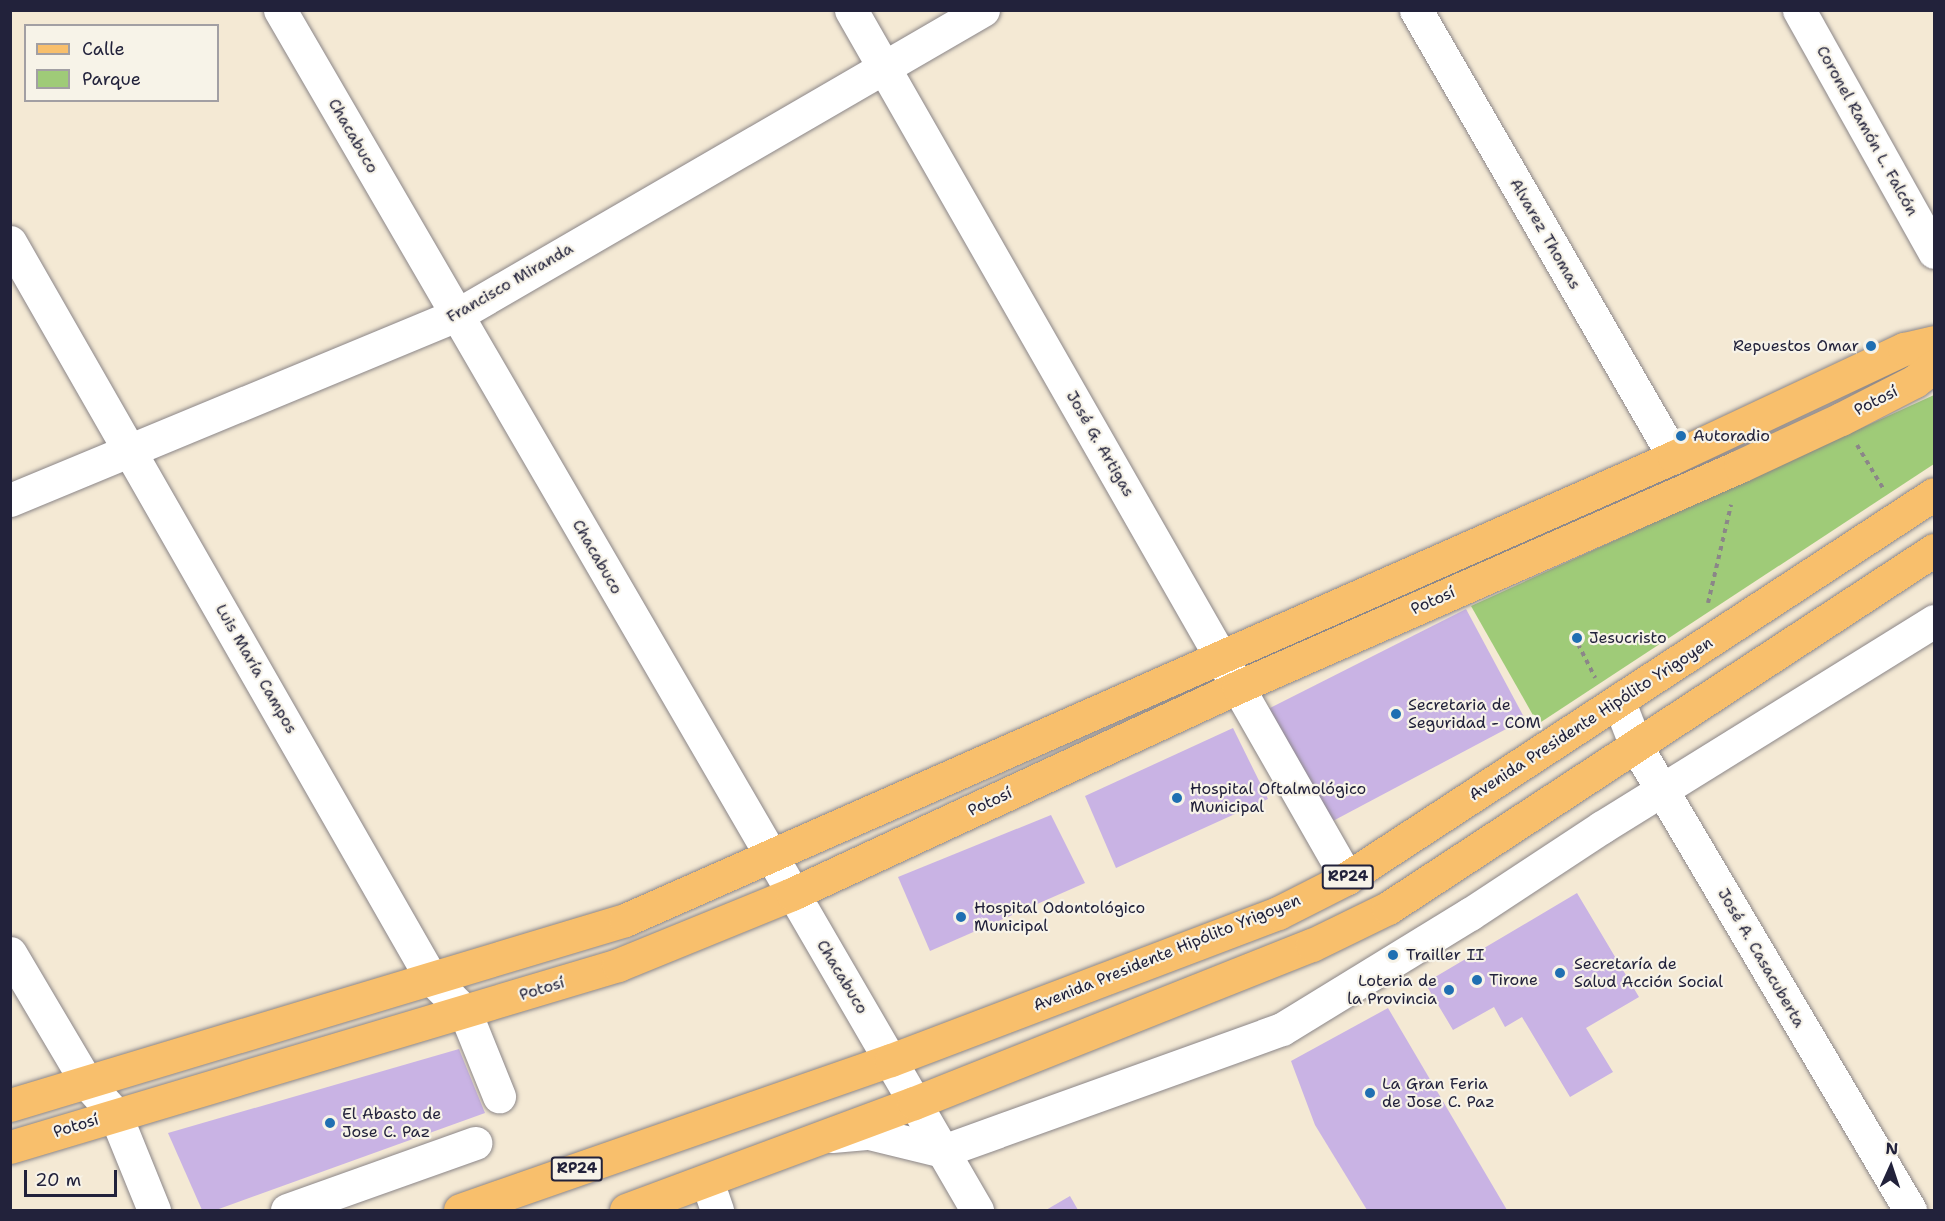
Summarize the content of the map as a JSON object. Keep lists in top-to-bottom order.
{
  "streets": {
    "main road": ["Potosí", "Avenida Presidente Hipólito Yrigoyen", "RP24"],
    "street": [
      "Coronel Ramón L. Falcón",
      "Chacabuco",
      "Alvarez Thomas",
      "Francisco Miranda",
      "José G. Artigas",
      "Luis María Campos",
      "José A. Casacuberta"
    ]
  },
  "crossings": [
    ["Chacabuco", "Francisco Miranda"],
    ["Chacabuco", "Potosí"],
    ["Chacabuco", "Avenida Presidente Hipólito Yrigoyen"],
    ["Chacabuco", "RP24"],
    ["Francisco Miranda", "José G. Artigas"],
    ["Francisco Miranda", "Luis María Campos"],
    ["Potosí", "José G. Artigas"],
    ["Potosí", "Luis María Campos"],
    ["José G. Artigas", "Avenida Presidente Hipólito Yrigoyen"],
    ["Avenida Presidente Hipólito Yrigoyen", "José A. Casacuberta"],
    ["RP24", "José A. Casacuberta"]
  ],
  "places": [
    "Repuestos Omar",
    "Autoradio",
    "Jesucristo",
    "Secretaria de Seguridad - COM",
    "Hospital Oftalmológico Municipal",
    "Hospital Odontológico Municipal",
    "Trailler II",
    "Secretaría de Salud Acción Social",
    "Tirone",
    "Loteria de la Provincia",
    "La Gran Feria de Jose C. Paz",
    "El Abasto de Jose C. Paz"
  ],
  "legend": ["Calle", "Parque"],
  "scale_bar": "20 m",
  "north": "top"
}
